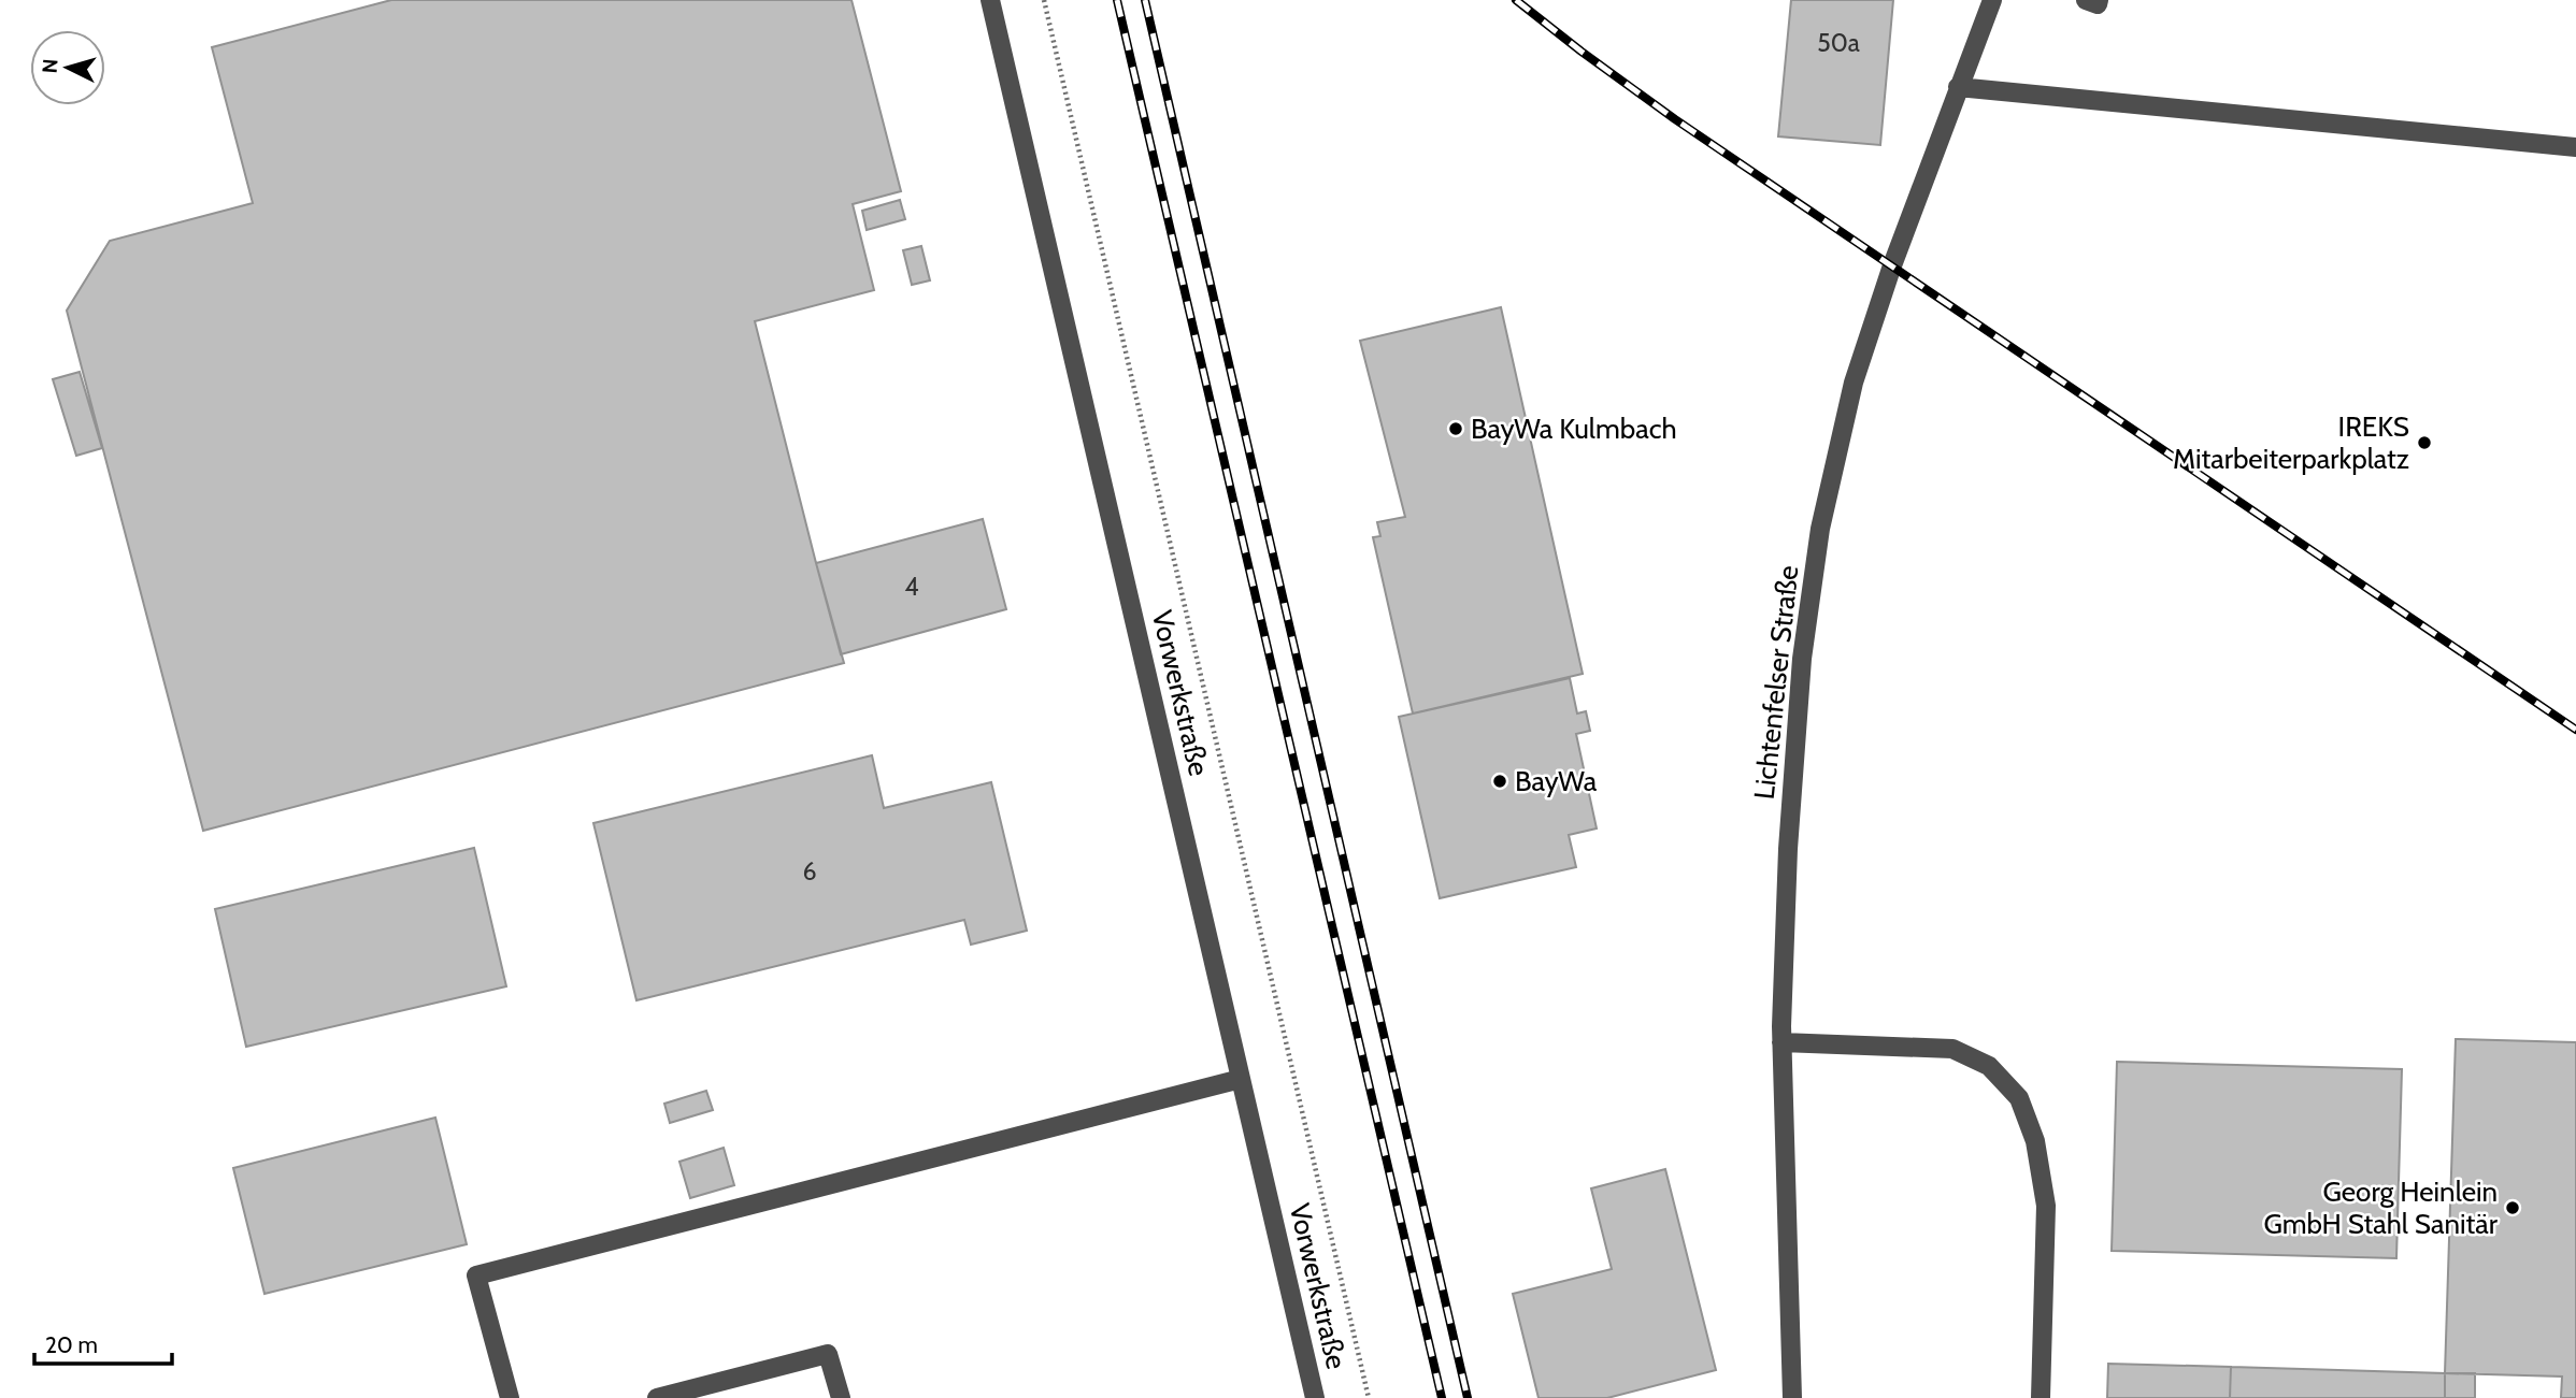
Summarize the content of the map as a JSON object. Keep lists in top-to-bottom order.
{
  "streets": {
    "street": ["Lichtenfelser Straße", "Vorwerkstraße"]
  },
  "places": [
    "BayWa Kulmbach",
    "IREKS Mitarbeiterparkplatz",
    "BayWa",
    "Georg Heinlein GmbH Stahl Sanitär"
  ],
  "house_numbers": ["50a", "4", "6"],
  "scale_bar": "20 m",
  "north": "left"
}
